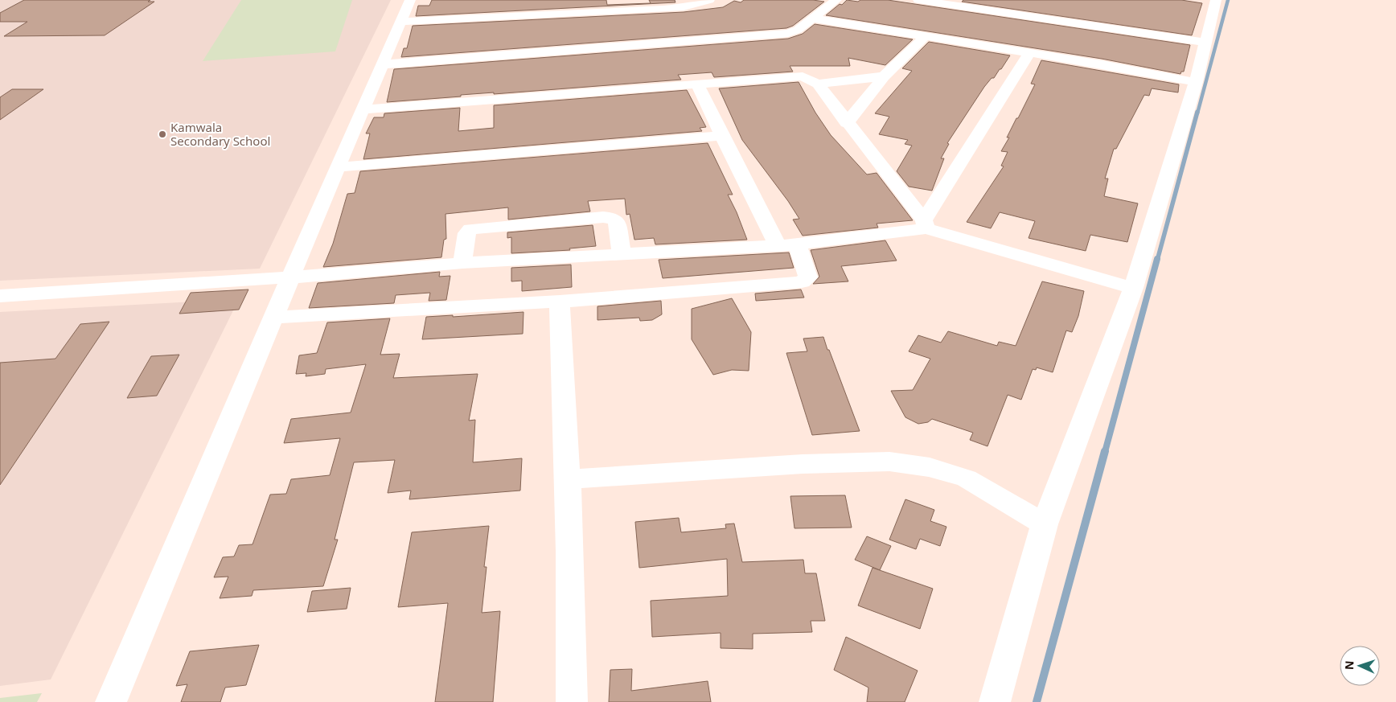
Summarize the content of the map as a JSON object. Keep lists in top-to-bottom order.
{
  "places": ["Kamwala Secondary School"],
  "north": "left"
}
